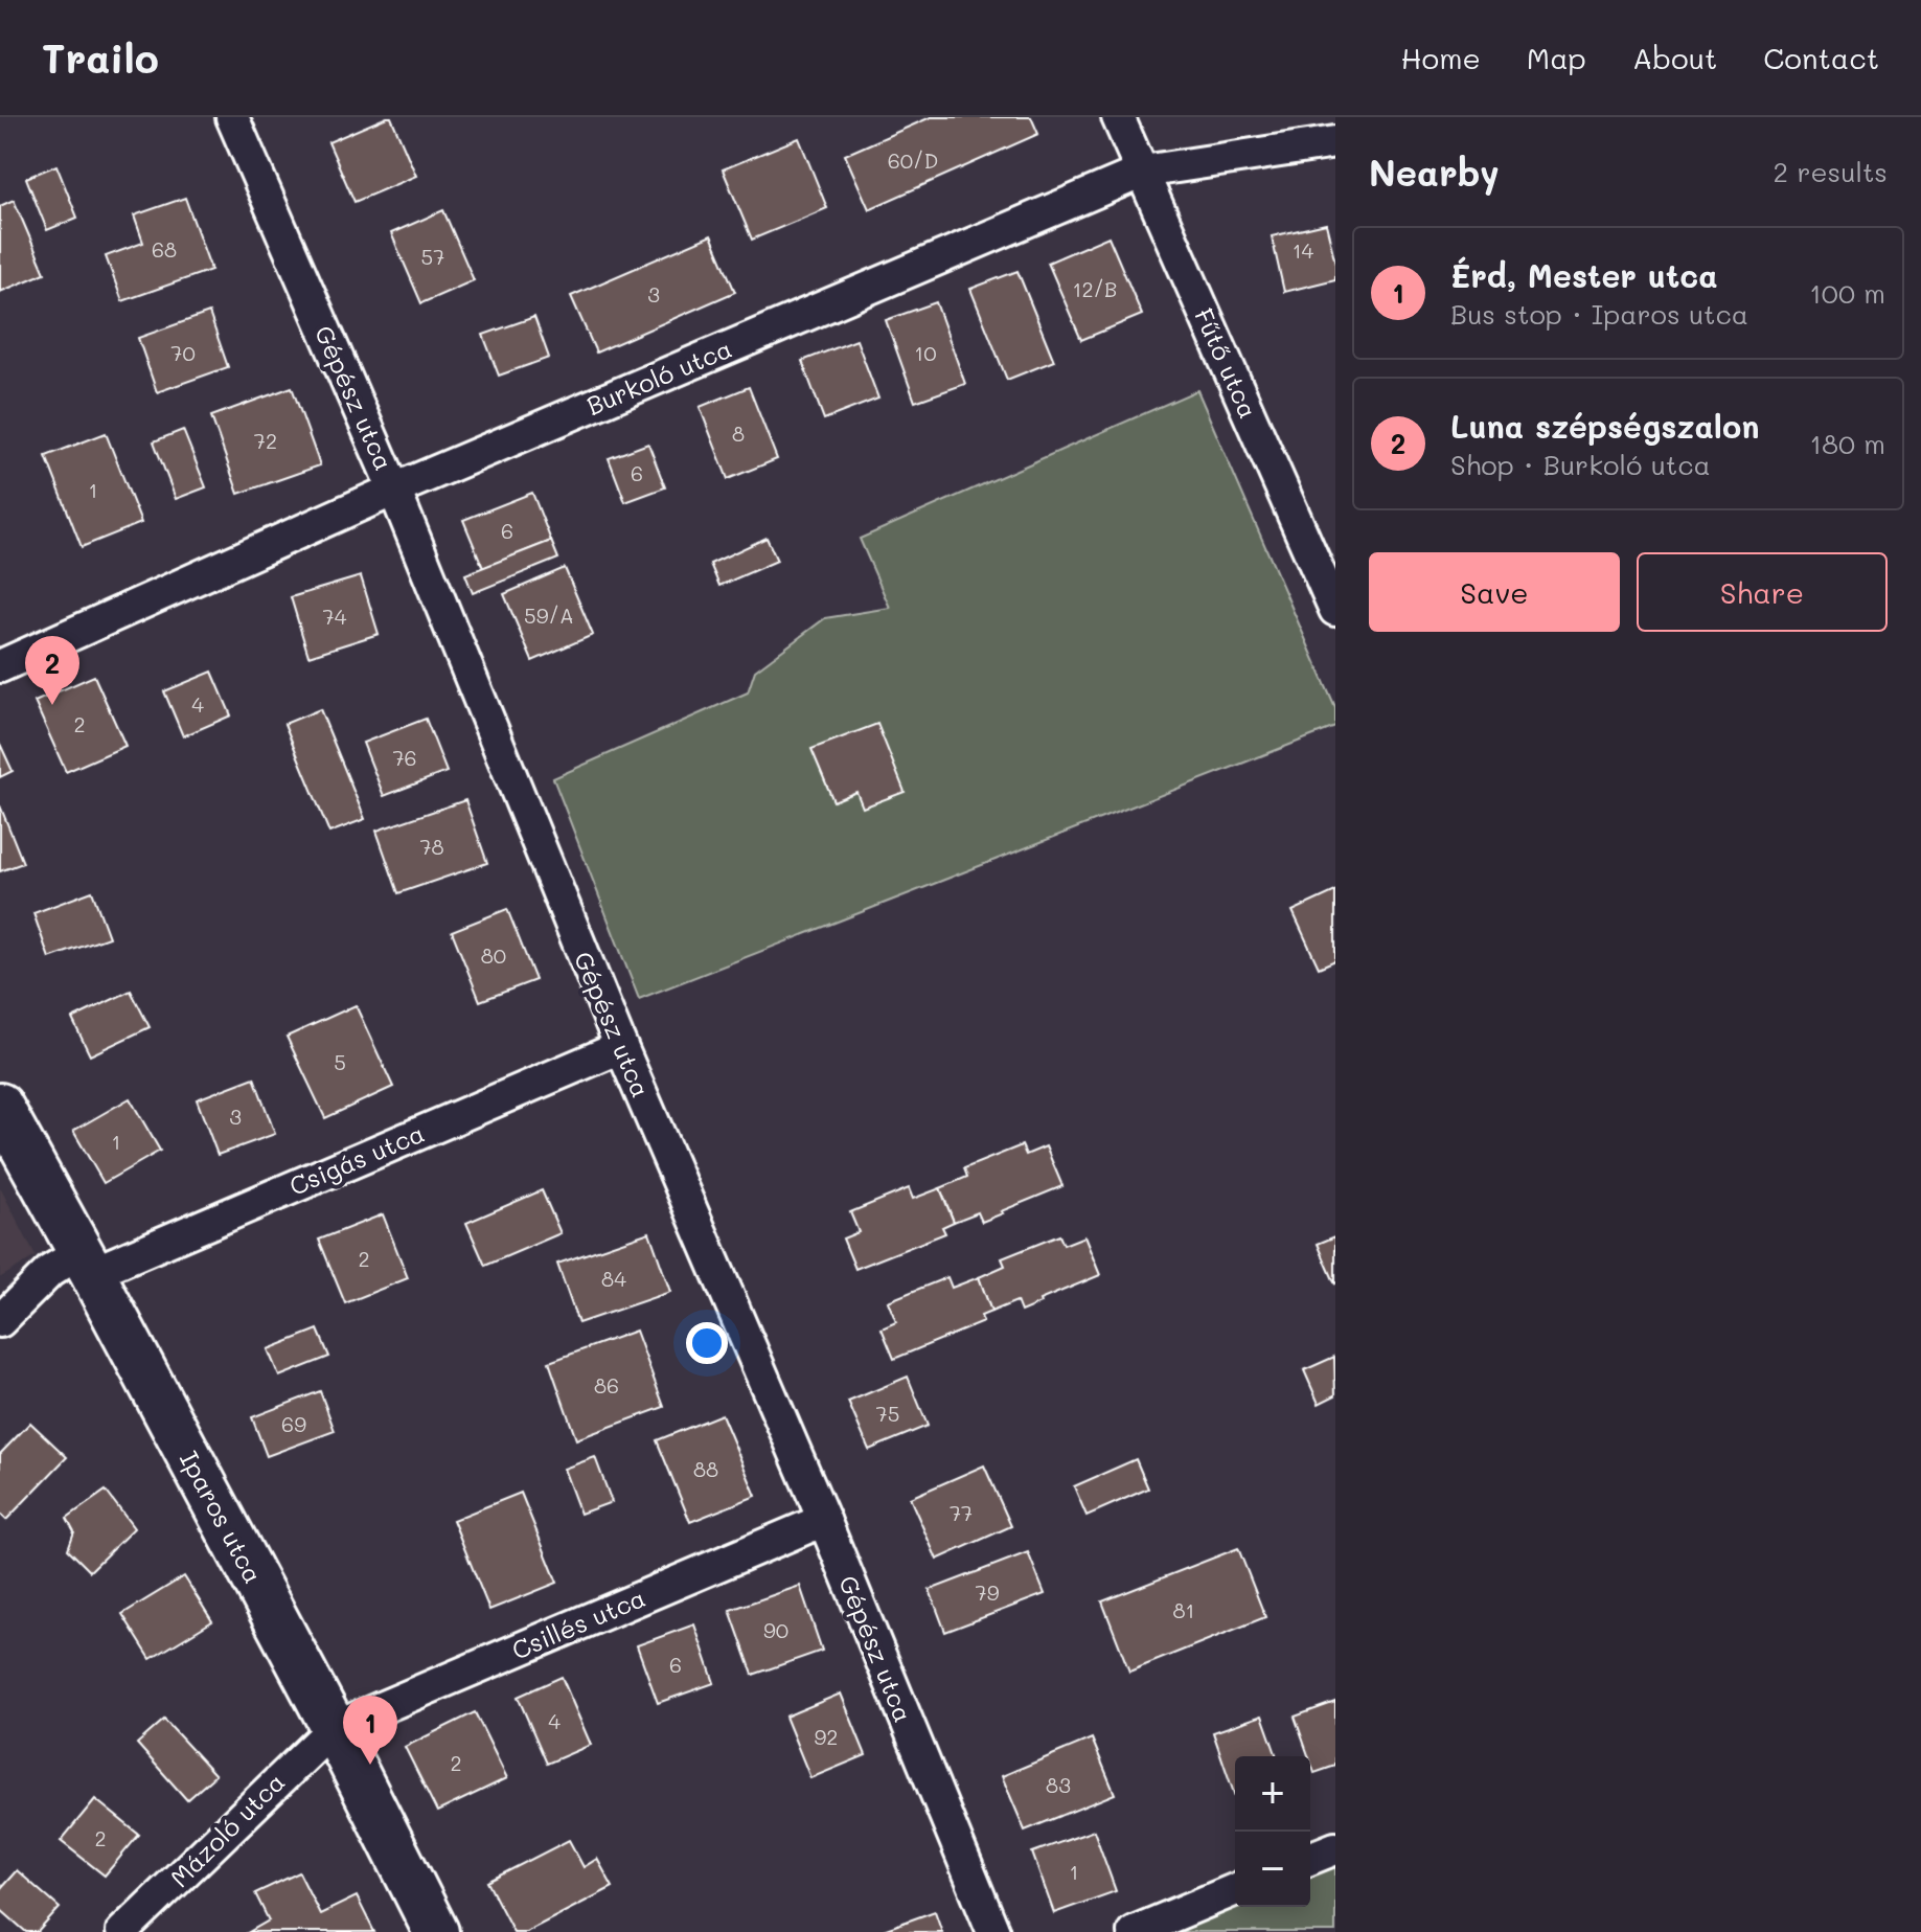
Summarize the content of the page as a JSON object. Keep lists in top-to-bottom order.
{
  "streets": {
    "street": [
      "Fűtő utca",
      "Burkoló utca",
      "Gépész utca",
      "Csigás utca",
      "Iparos utca",
      "Csillés utca",
      "Mázoló utca"
    ]
  },
  "crossings": [
    ["Fűtő utca", "Burkoló utca"],
    ["Burkoló utca", "Gépész utca"],
    ["Gépész utca", "Csigás utca"],
    ["Gépész utca", "Csillés utca"],
    ["Csigás utca", "Iparos utca"],
    ["Iparos utca", "Csillés utca"],
    ["Iparos utca", "Mázoló utca"],
    ["Csillés utca", "Mázoló utca"]
  ],
  "house_numbers": [
    "60/D",
    "68",
    "14",
    "57",
    "12/B",
    "3",
    "70",
    "10",
    "8",
    "72",
    "6",
    "1",
    "6",
    "59/A",
    "74",
    "4",
    "2",
    "76",
    "78",
    "80",
    "5",
    "3",
    "1",
    "2",
    "84",
    "86",
    "75",
    "69",
    "88",
    "77",
    "79",
    "81",
    "90",
    "6",
    "4",
    "92",
    "2",
    "83",
    "2",
    "1"
  ],
  "page": {
    "header": "Trailo",
    "nav": [
      "Home",
      "Map",
      "About",
      "Contact"
    ],
    "heading": ["Nearby", "2 results"],
    "list": [
      {
        "mark": "1",
        "name": "Érd, Mester utca",
        "note": "Bus stop · Iparos utca",
        "value": "100 m"
      },
      {
        "mark": "2",
        "name": "Luna szépségszalon",
        "note": "Shop · Burkoló utca",
        "value": "180 m"
      }
    ],
    "buttons": ["Save", "Share"],
    "pins": ["2", "1"],
    "map_buttons": ["+", "−"]
  }
}
